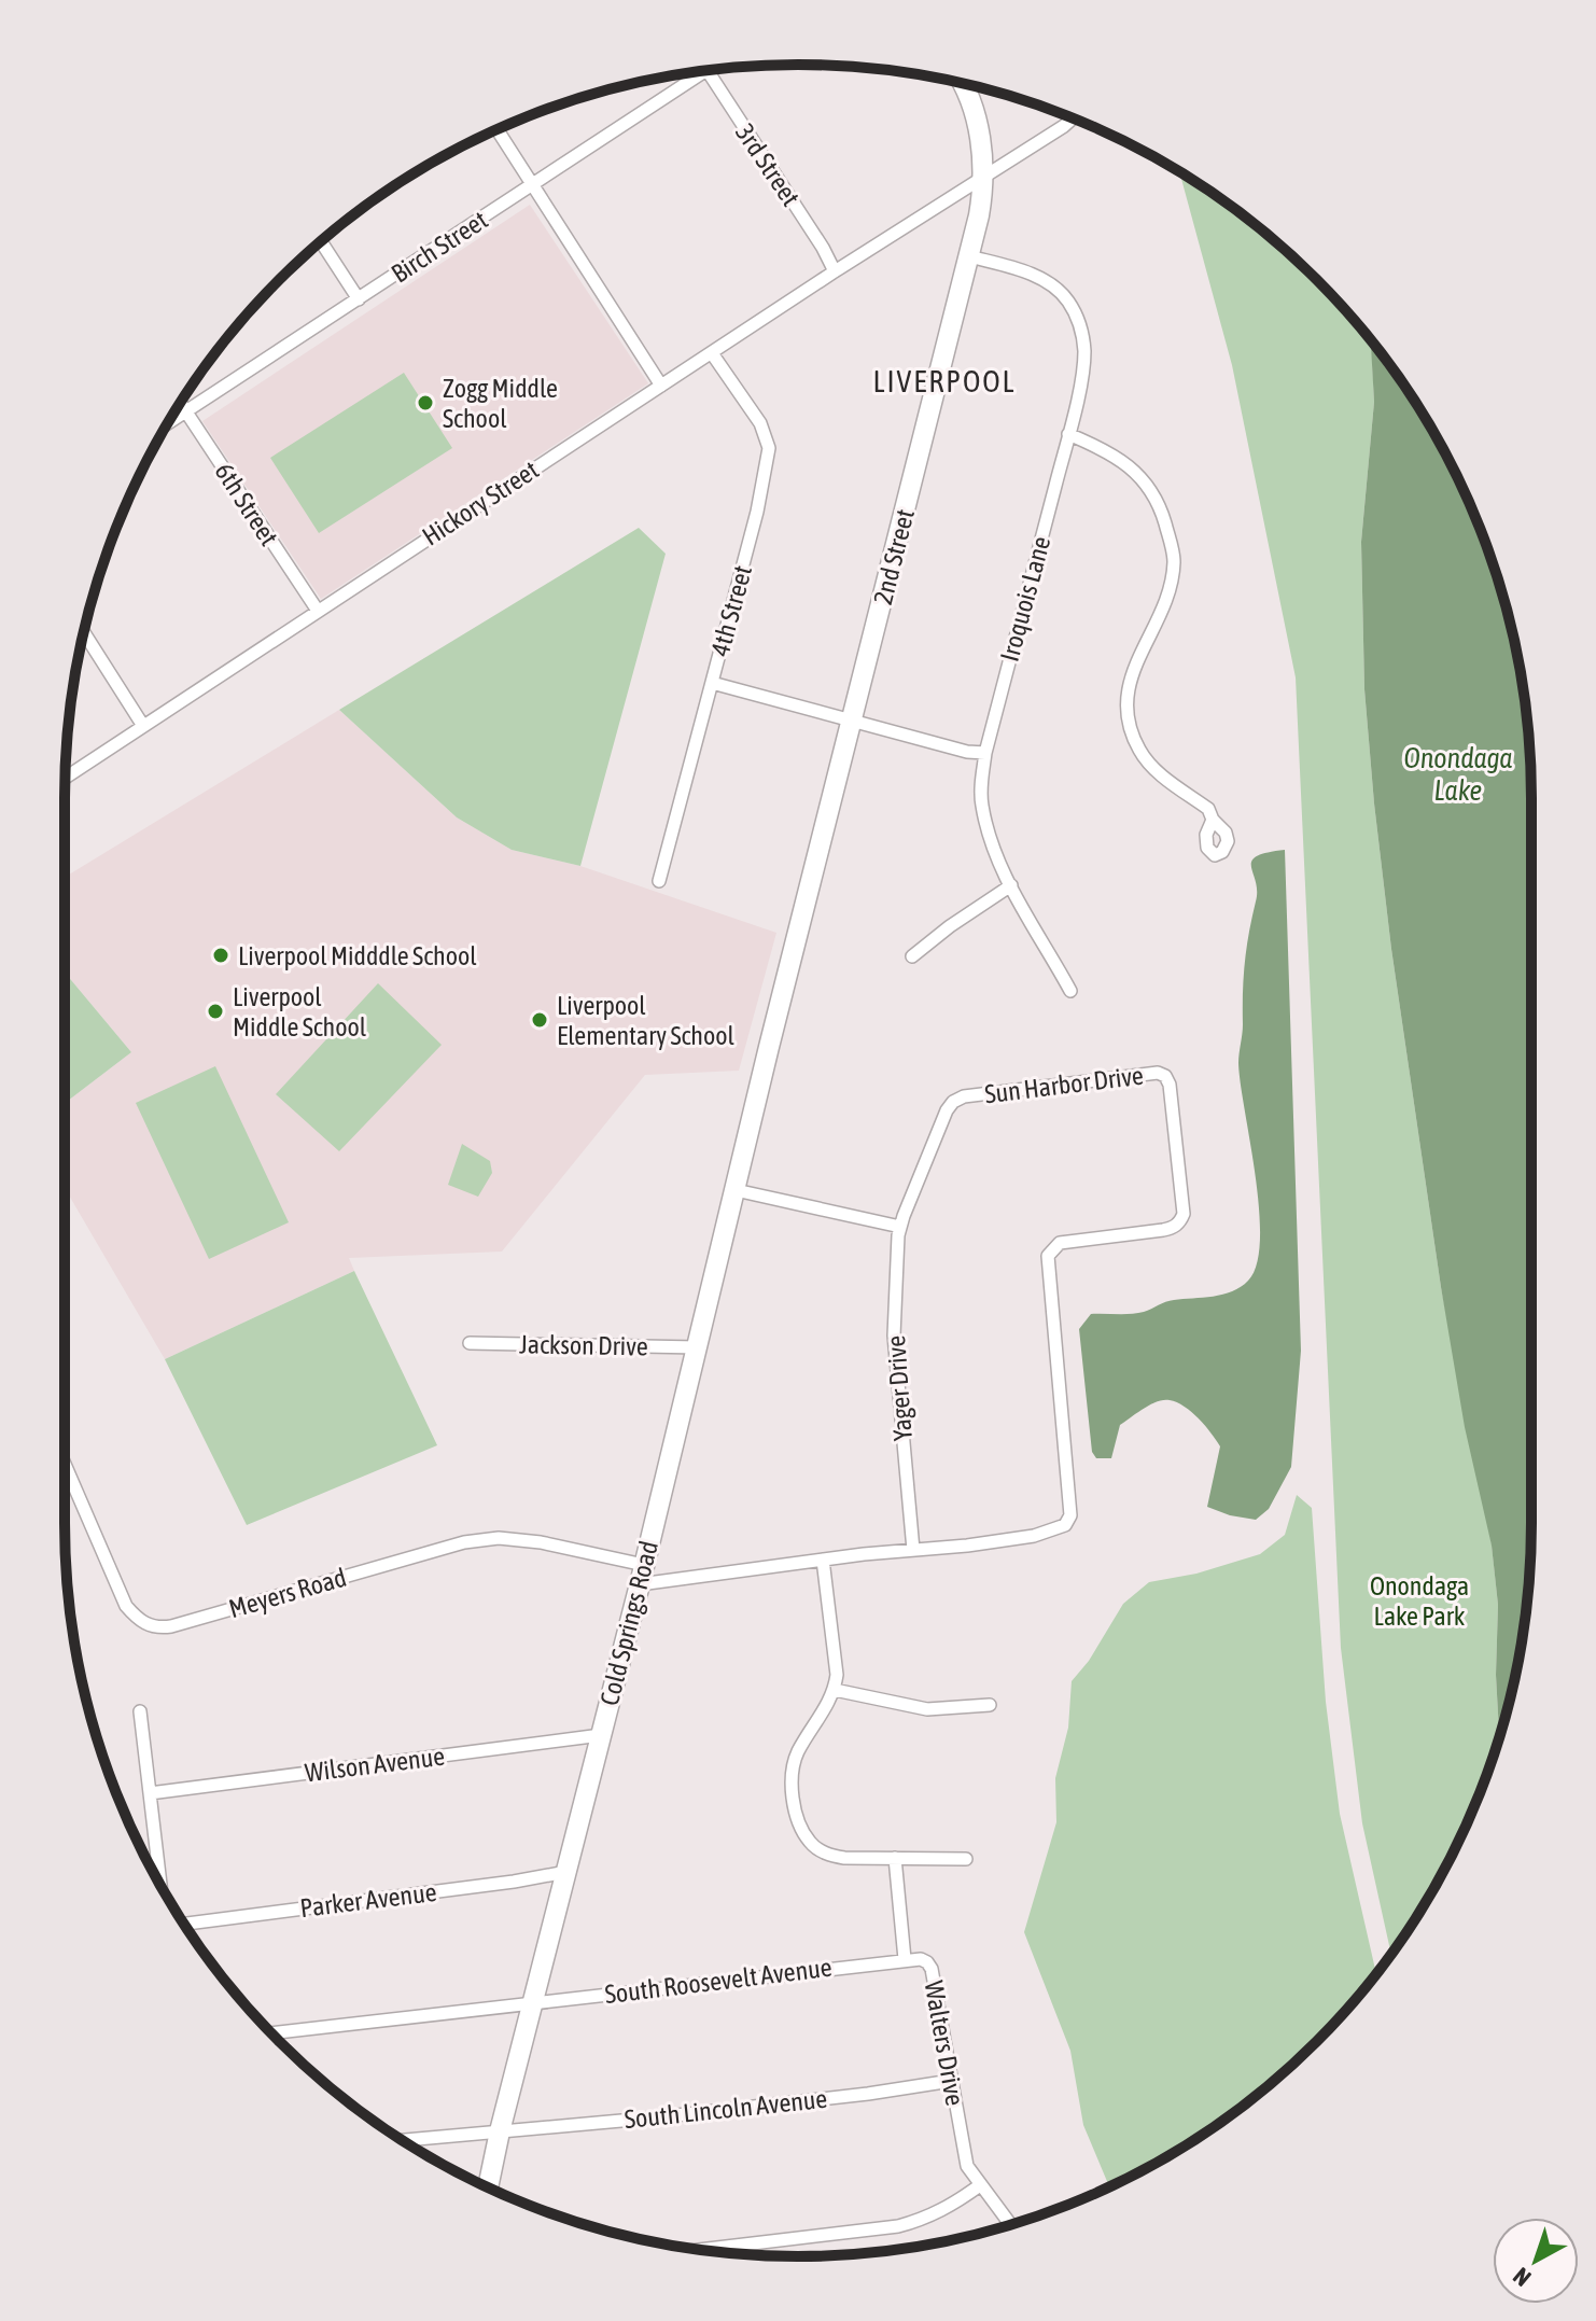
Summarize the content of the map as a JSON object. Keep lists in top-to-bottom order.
{
  "streets": {
    "main road": ["2nd Street", "Cold Springs Road"],
    "street": [
      "3rd Street",
      "Birch Street",
      "Hickory Street",
      "6th Street",
      "Iroquois Lane",
      "4th Street",
      "Sun Harbor Drive",
      "Jackson Drive",
      "Yager Drive",
      "Meyers Road",
      "Wilson Avenue",
      "Parker Avenue",
      "South Roosevelt Avenue",
      "Walters Drive",
      "South Lincoln Avenue"
    ]
  },
  "crossings": [
    ["3rd Street", "Hickory Street"],
    ["Birch Street", "6th Street"],
    ["Hickory Street", "6th Street"],
    ["Hickory Street", "2nd Street"],
    ["Hickory Street", "4th Street"],
    ["2nd Street", "Iroquois Lane"],
    ["2nd Street", "Cold Springs Road"],
    ["Sun Harbor Drive", "Yager Drive"],
    ["Sun Harbor Drive", "Meyers Road"],
    ["Jackson Drive", "Cold Springs Road"],
    ["Yager Drive", "Meyers Road"],
    ["Meyers Road", "Cold Springs Road"],
    ["Cold Springs Road", "Wilson Avenue"],
    ["Cold Springs Road", "Parker Avenue"],
    ["Cold Springs Road", "South Roosevelt Avenue"],
    ["Cold Springs Road", "South Lincoln Avenue"],
    ["South Roosevelt Avenue", "Walters Drive"],
    ["Walters Drive", "South Lincoln Avenue"]
  ],
  "districts": ["LIVERPOOL"],
  "water": ["Onondaga Lake"],
  "parks": ["Onondaga Lake Park"],
  "places": [
    "Zogg Middle School",
    "Liverpool Midddle School",
    "Liverpool Middle School",
    "Liverpool Elementary School"
  ],
  "north": "bottom left"
}
